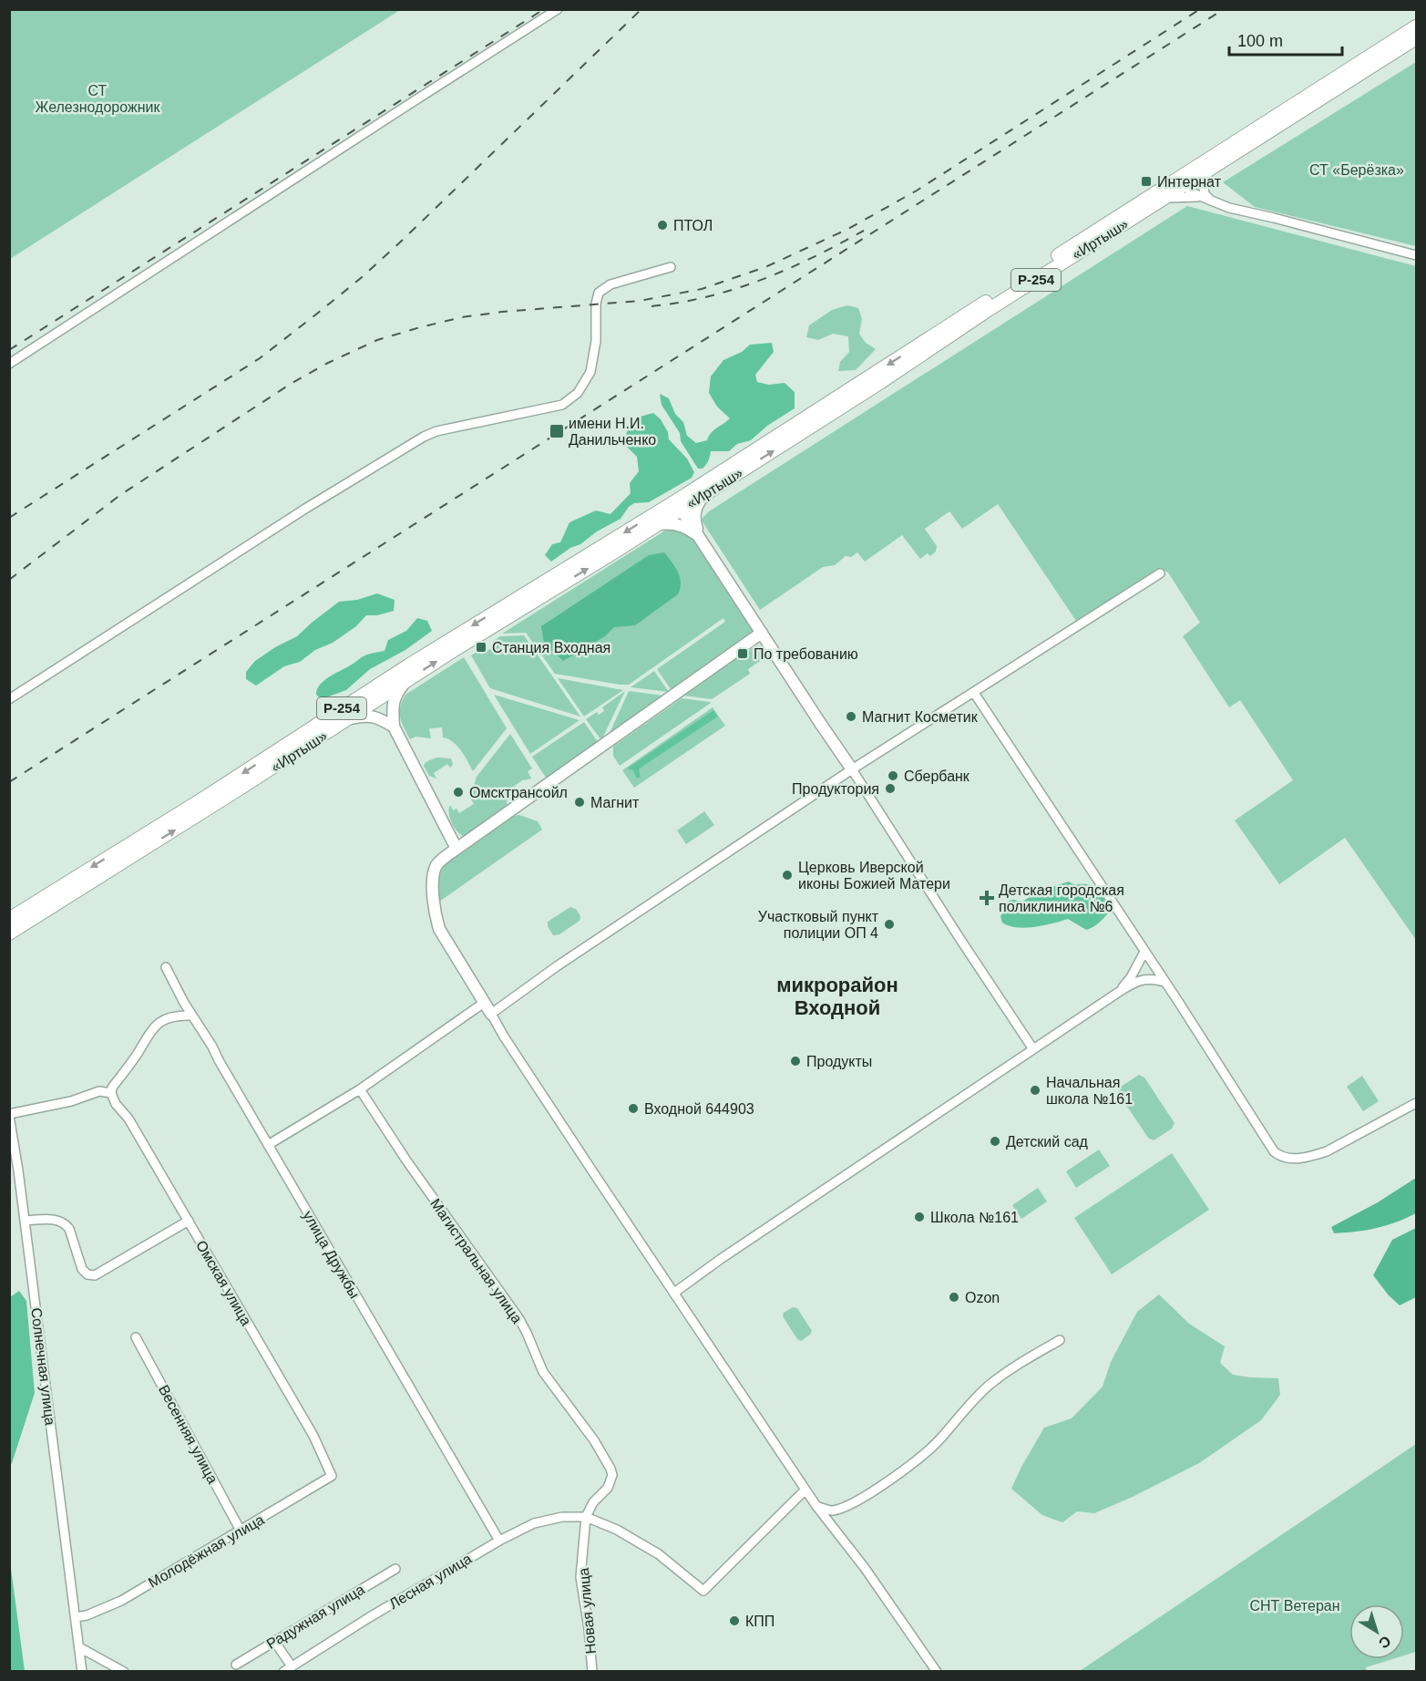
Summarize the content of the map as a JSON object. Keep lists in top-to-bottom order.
{
  "streets": {
    "main road": ["«Иртыш»", "Р-254"],
    "street": [
      "улица Дружбы",
      "Магистральная улица",
      "Омская улица",
      "Солнечная улица",
      "Весенняя улица",
      "Молодёжная улица",
      "Лесная улица",
      "Новая улица",
      "Радужная улица"
    ]
  },
  "crossings": [
    ["улица Дружбы", "Лесная улица"],
    ["Магистральная улица", "Лесная улица"],
    ["Магистральная улица", "Новая улица"],
    ["Омская улица", "Молодёжная улица"],
    ["Солнечная улица", "Молодёжная улица"],
    ["Весенняя улица", "Молодёжная улица"],
    ["Лесная улица", "Новая улица"]
  ],
  "districts": ["микрорайон Входной"],
  "parks": ["СТ Железнодорожник", "СТ «Берёзка»", "СНТ Ветеран"],
  "places": {
    "transit": [
      "Интернат",
      "имени Н.И. Данильченко",
      "Станция Входная",
      "По требованию"
    ],
    "other": [
      "ПТОЛ",
      "Магнит Косметик",
      "Сбербанк",
      "Продуктория",
      "Омсктрансойл",
      "Магнит",
      "Церковь Иверской иконы Божией Матери",
      "Участковый пункт полиции ОП 4",
      "Продукты",
      "Начальная школа №161",
      "Входной 644903",
      "Детский сад",
      "Школа №161",
      "Ozon",
      "КПП"
    ],
    "health": ["Детская городская поликлиника №6"]
  },
  "scale_bar": "100 m",
  "north": "bottom right"
}
